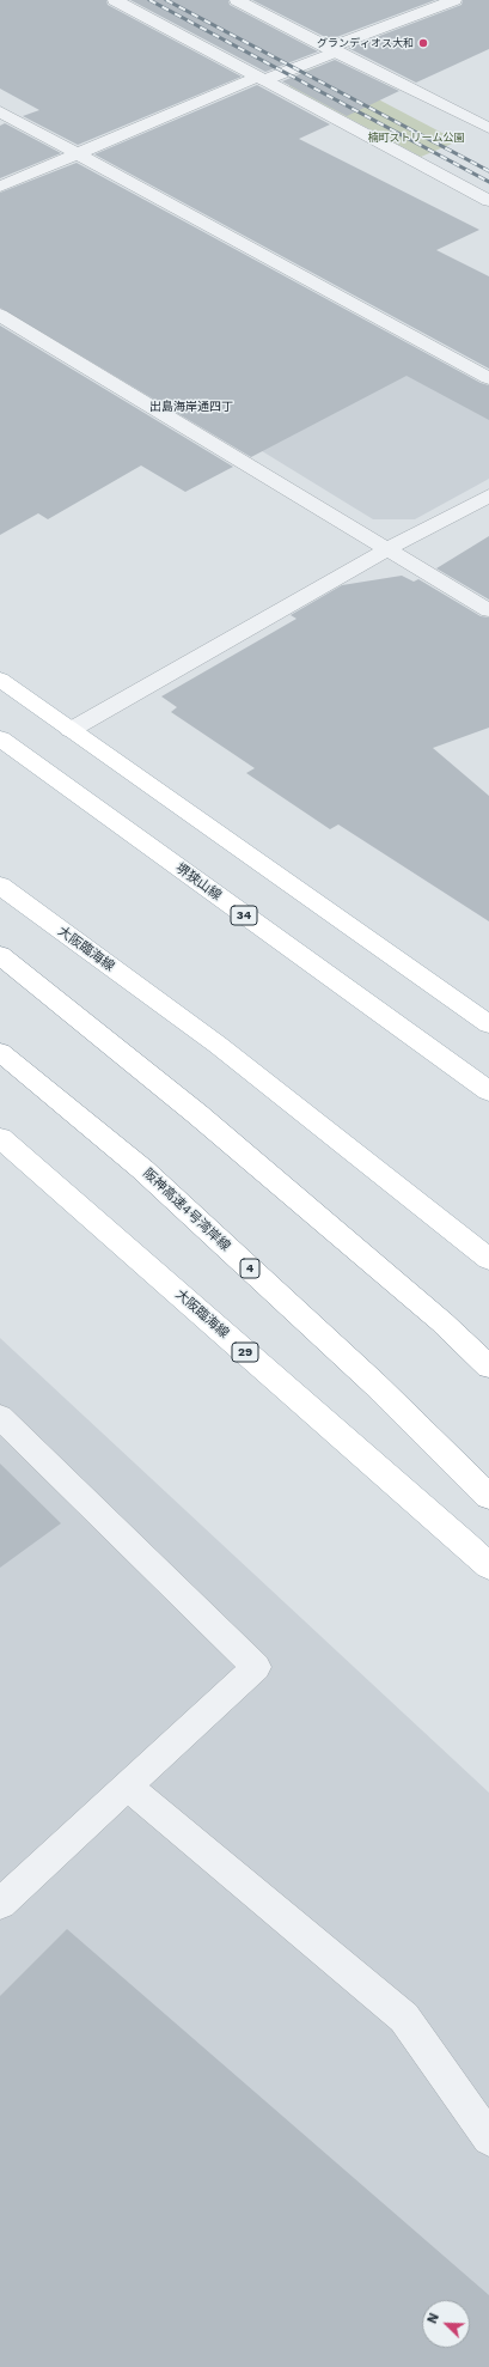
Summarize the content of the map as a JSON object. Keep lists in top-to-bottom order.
{
  "streets": {
    "main road": [
      "堺狭山線",
      "34",
      "大阪臨海線",
      "阪神高速4号湾岸線",
      "4",
      "29"
    ]
  },
  "districts": ["出島海岸通四丁"],
  "parks": ["楠町ストリーム公園"],
  "places": ["グランディオス大和"],
  "north": "top left"
}
